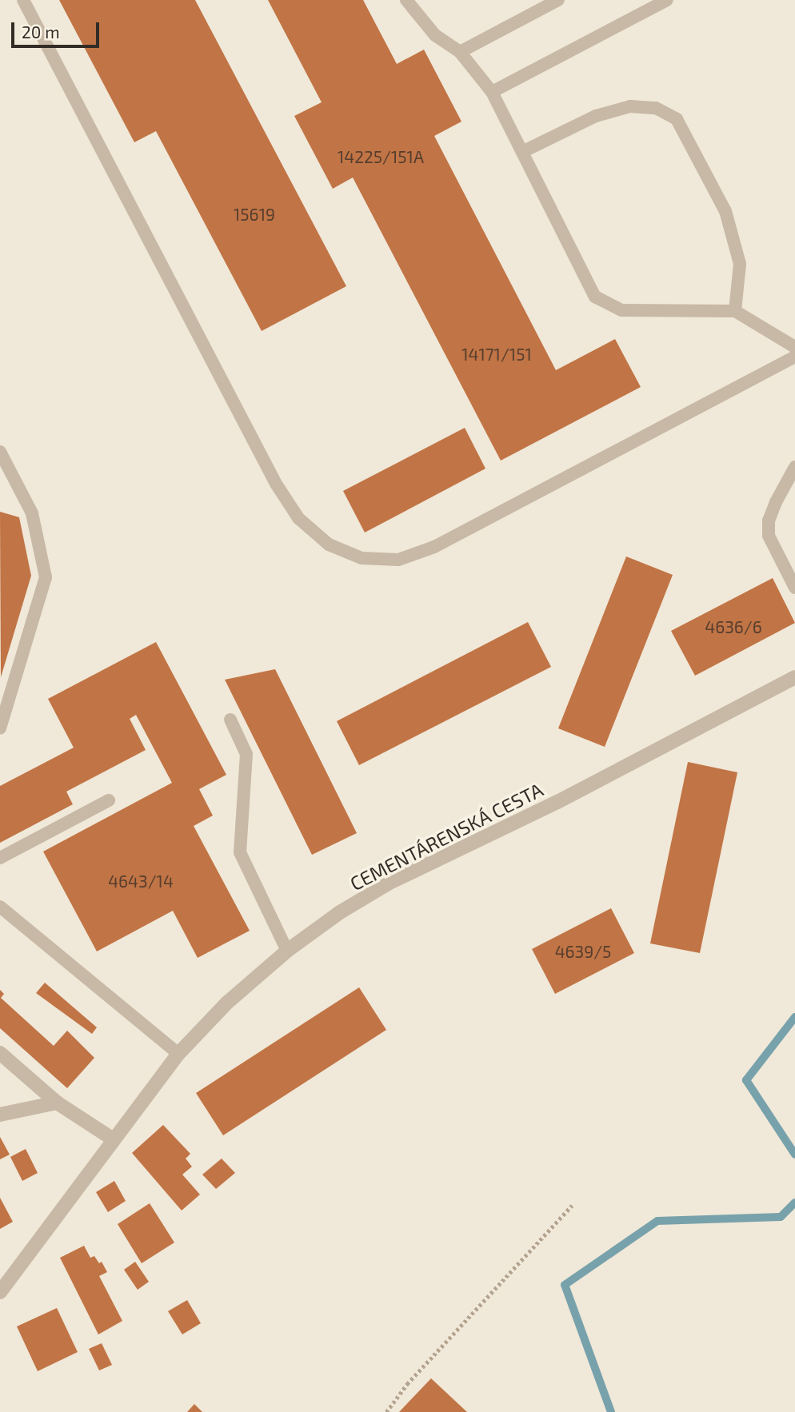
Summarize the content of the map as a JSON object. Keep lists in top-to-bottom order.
{
  "streets": {
    "street": ["CEMENTÁRENSKÁ CESTA"]
  },
  "house_numbers": [
    "14225/151A",
    "15619",
    "14171/151",
    "4636/6",
    "4643/14",
    "4639/5"
  ],
  "scale_bar": "20 m"
}
